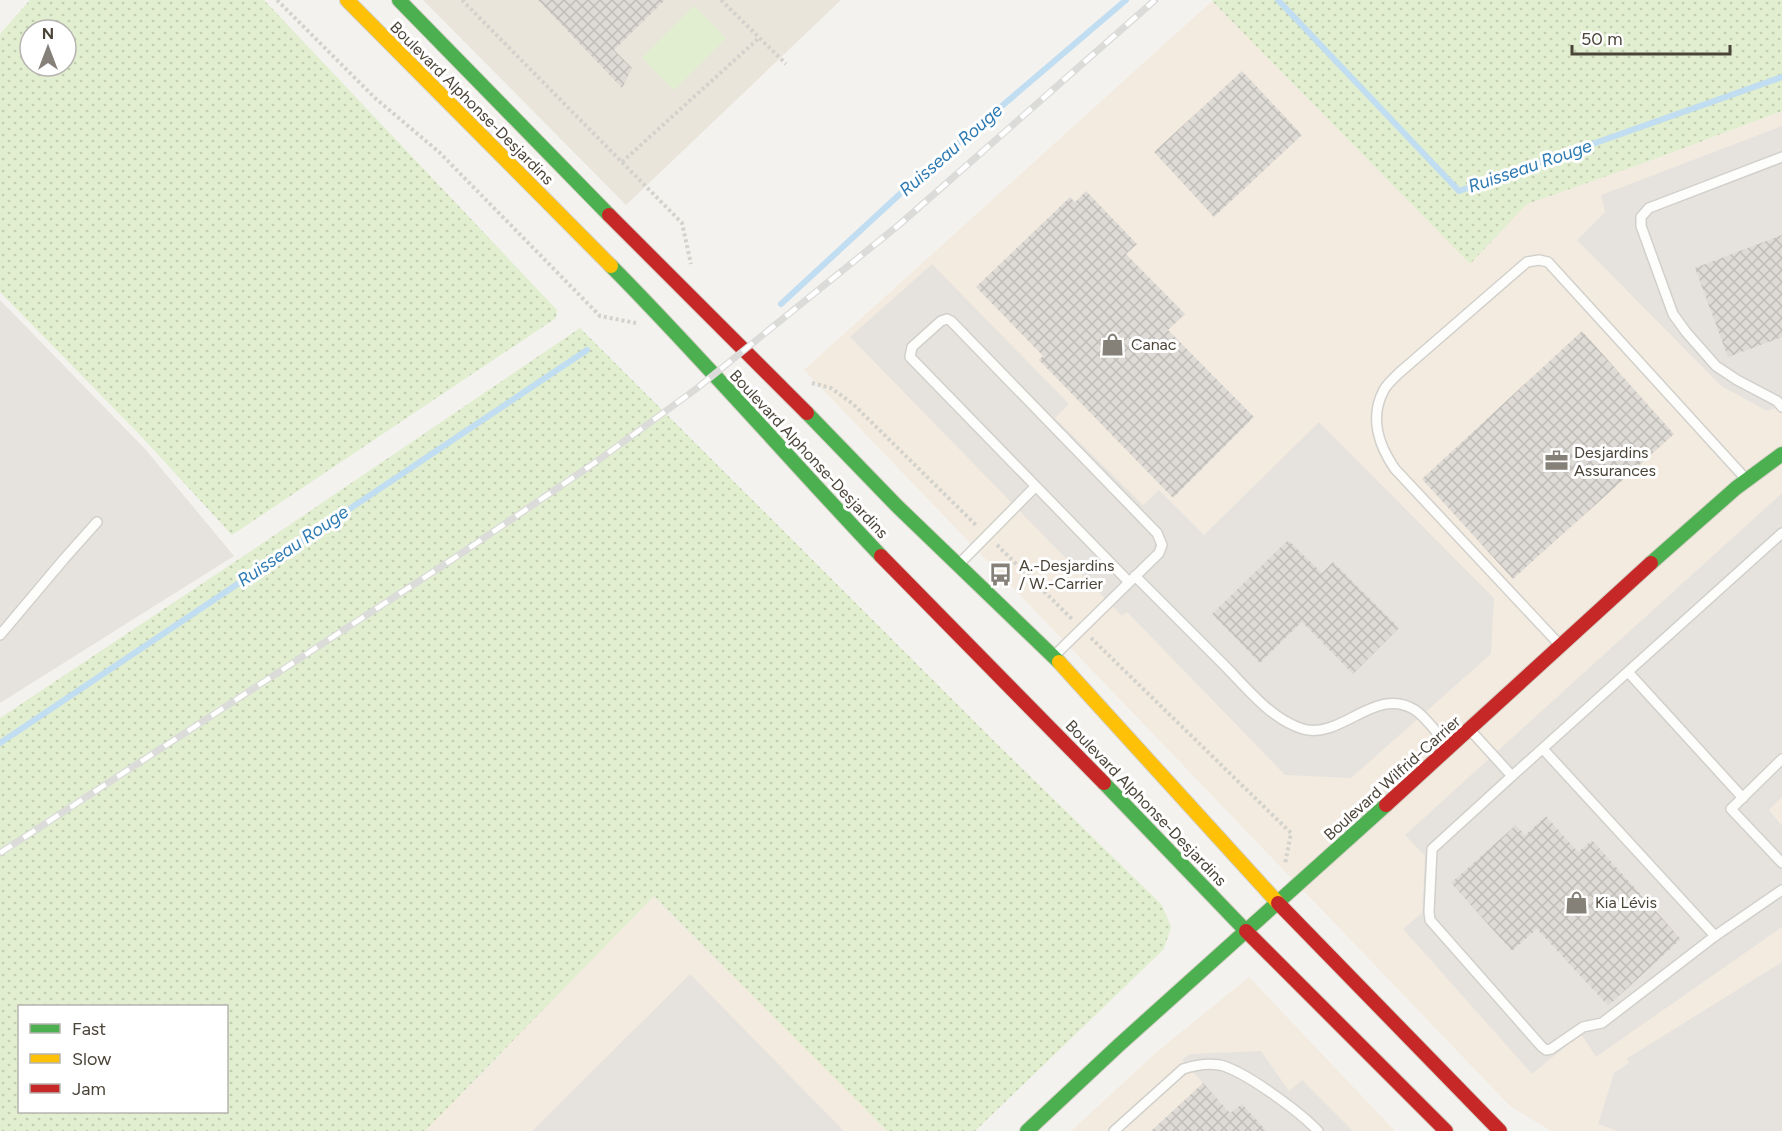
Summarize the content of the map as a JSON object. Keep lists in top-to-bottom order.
{
  "streets": {
    "main road": ["Boulevard Alphonse-Desjardins", "Boulevard Wilfrid-Carrier"]
  },
  "crossings": [
    ["Boulevard Alphonse-Desjardins", "Boulevard Wilfrid-Carrier"]
  ],
  "water": ["Ruisseau Rouge"],
  "places": {
    "shop": ["Canac", "Kia Lévis"],
    "office": ["Desjardins Assurances"],
    "bus stop": ["A.-Desjardins / W.-Carrier"]
  },
  "legend": ["Fast", "Slow", "Jam"],
  "scale_bar": "50 m",
  "north": "top"
}
